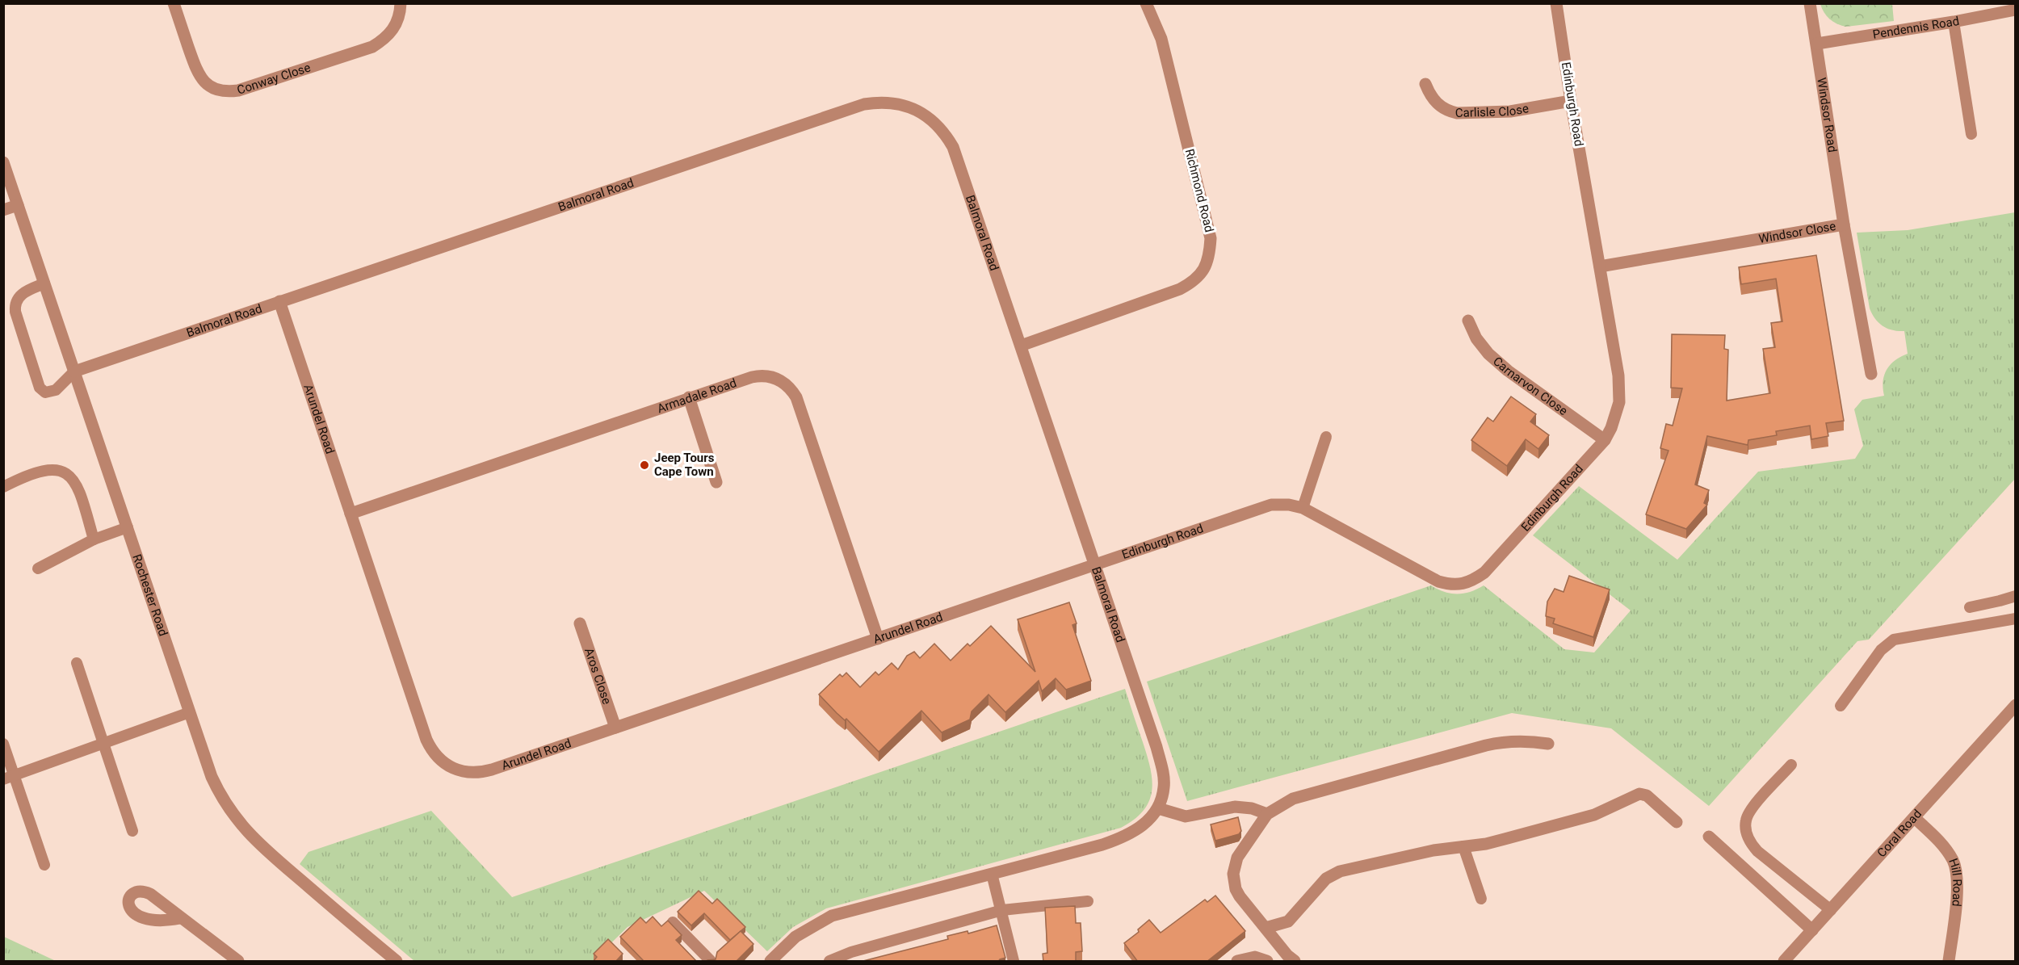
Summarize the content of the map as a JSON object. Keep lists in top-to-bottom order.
{
  "streets": {
    "street": [
      "Pendennis Road",
      "Conway Close",
      "Edinburgh Road",
      "Carlisle Close",
      "Windsor Road",
      "Richmond Road",
      "Balmoral Road",
      "Windsor Close",
      "Carnarvon Close",
      "Armadale Road",
      "Arundel Road",
      "Rochester Road",
      "Aros Close",
      "Coral Road",
      "Hill Road"
    ]
  },
  "crossings": [
    ["Pendennis Road", "Windsor Road"],
    ["Edinburgh Road", "Carlisle Close"],
    ["Edinburgh Road", "Balmoral Road"],
    ["Edinburgh Road", "Windsor Close"],
    ["Edinburgh Road", "Carnarvon Close"],
    ["Edinburgh Road", "Arundel Road"],
    ["Windsor Road", "Windsor Close"],
    ["Richmond Road", "Balmoral Road"],
    ["Balmoral Road", "Arundel Road"],
    ["Balmoral Road", "Rochester Road"],
    ["Armadale Road", "Arundel Road"],
    ["Arundel Road", "Aros Close"],
    ["Coral Road", "Hill Road"]
  ],
  "places": ["Jeep Tours Cape Town"]
}
